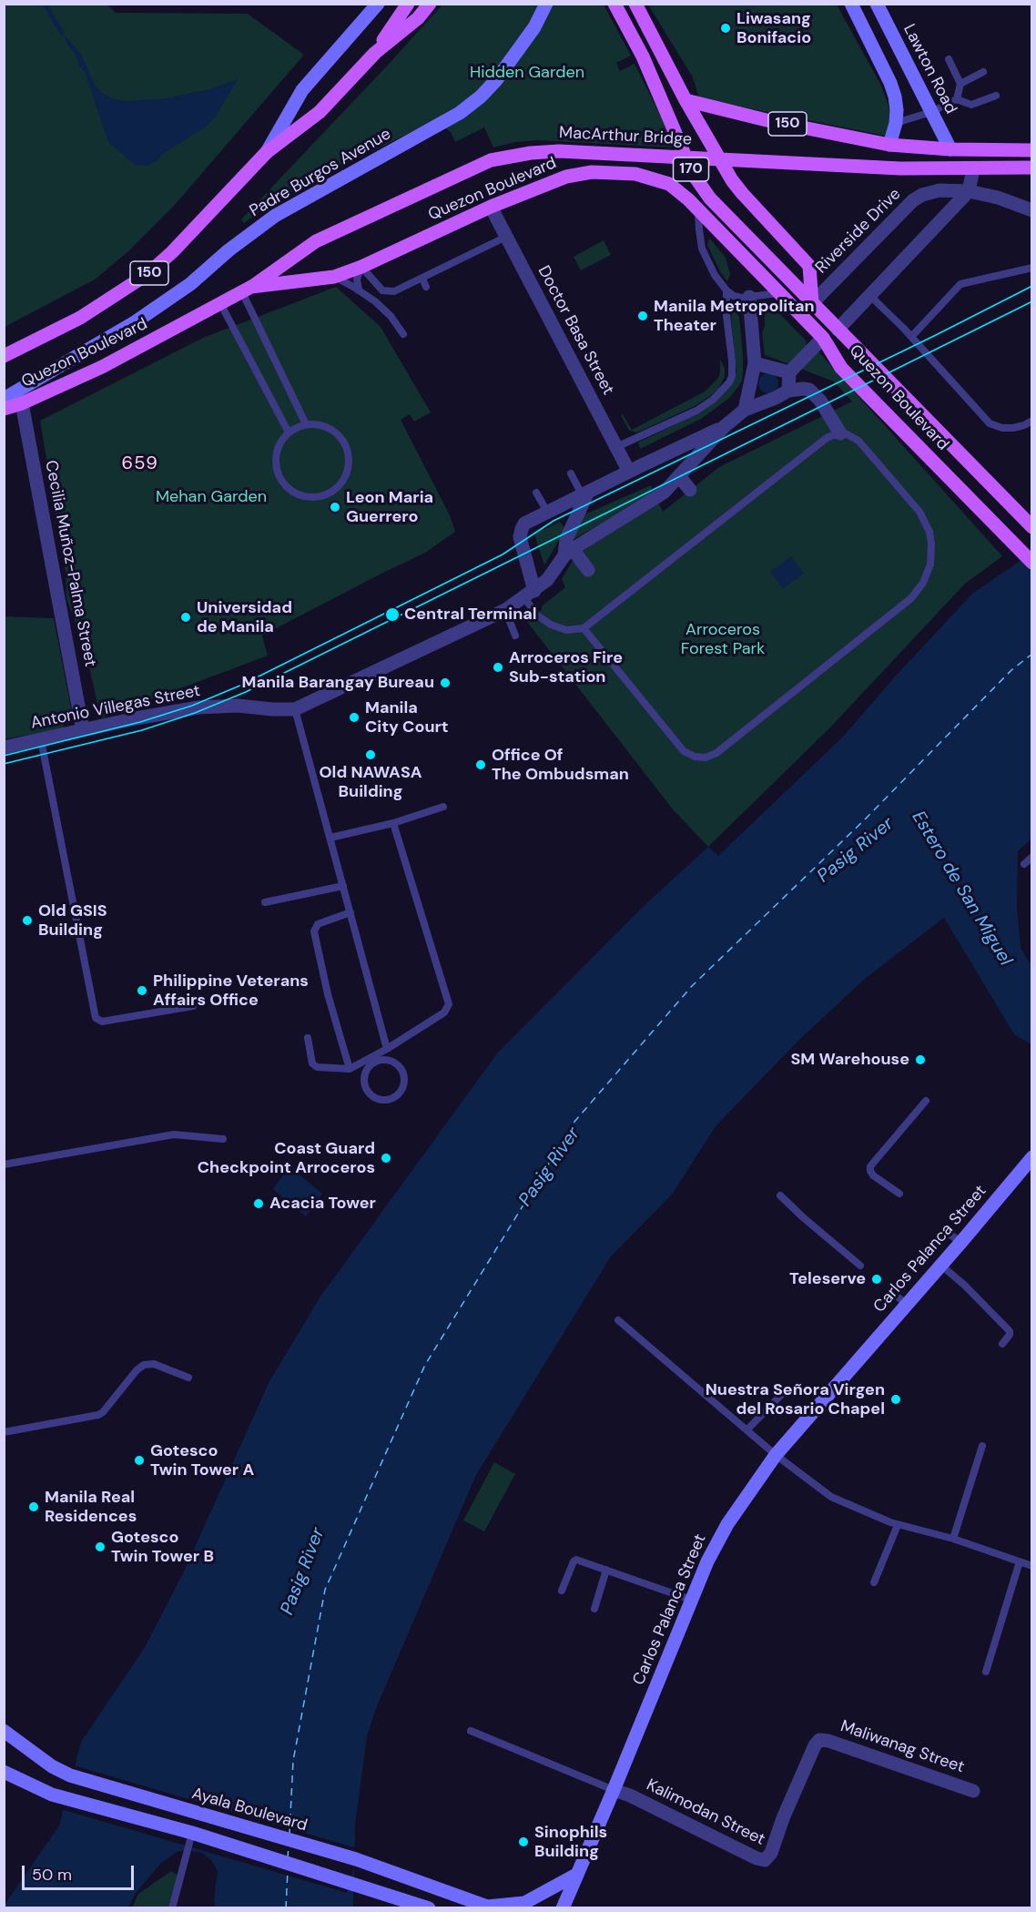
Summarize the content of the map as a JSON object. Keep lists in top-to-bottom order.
{
  "streets": {
    "main road": [
      "Lawton Road",
      "150",
      "MacArthur Bridge",
      "170",
      "Padre Burgos Avenue",
      "Quezon Boulevard",
      "Carlos Palanca Street",
      "Ayala Boulevard"
    ],
    "street": [
      "Riverside Drive",
      "Doctor Basa Street",
      "Cecilia Muñoz-Palma Street",
      "Antonio Villegas Street",
      "Maliwanag Street",
      "Kalimodan Street"
    ]
  },
  "crossings": [
    ["Lawton Road", "150"],
    ["150", "170"],
    ["150", "Padre Burgos Avenue"],
    ["MacArthur Bridge", "Quezon Boulevard"],
    ["170", "Quezon Boulevard"],
    ["170", "Riverside Drive"],
    ["Quezon Boulevard", "Riverside Drive"],
    ["Quezon Boulevard", "Doctor Basa Street"],
    ["Quezon Boulevard", "Cecilia Muñoz-Palma Street"],
    ["Doctor Basa Street", "Antonio Villegas Street"],
    ["Cecilia Muñoz-Palma Street", "Antonio Villegas Street"],
    ["Carlos Palanca Street", "Kalimodan Street"],
    ["Maliwanag Street", "Kalimodan Street"]
  ],
  "districts": ["659"],
  "water": ["Pasig River", "Estero de San Miguel"],
  "parks": ["Hidden Garden", "Mehan Garden", "Arroceros Forest Park"],
  "places": [
    "Liwasang Bonifacio",
    "Manila Metropolitan Theater",
    "Leon Maria Guerrero",
    "Central Terminal",
    "Universidad de Manila",
    "Arroceros Fire Sub-station",
    "Manila Barangay Bureau",
    "Manila City Court",
    "Old NAWASA Building",
    "Office Of The Ombudsman",
    "Old GSIS Building",
    "Philippine Veterans Affairs Office",
    "SM Warehouse",
    "Coast Guard Checkpoint Arroceros",
    "Acacia Tower",
    "Teleserve",
    "Nuestra Señora Virgen del Rosario Chapel",
    "Gotesco Twin Tower A",
    "Manila Real Residences",
    "Gotesco Twin Tower B",
    "Sinophils Building"
  ],
  "scale_bar": "50 m"
}
